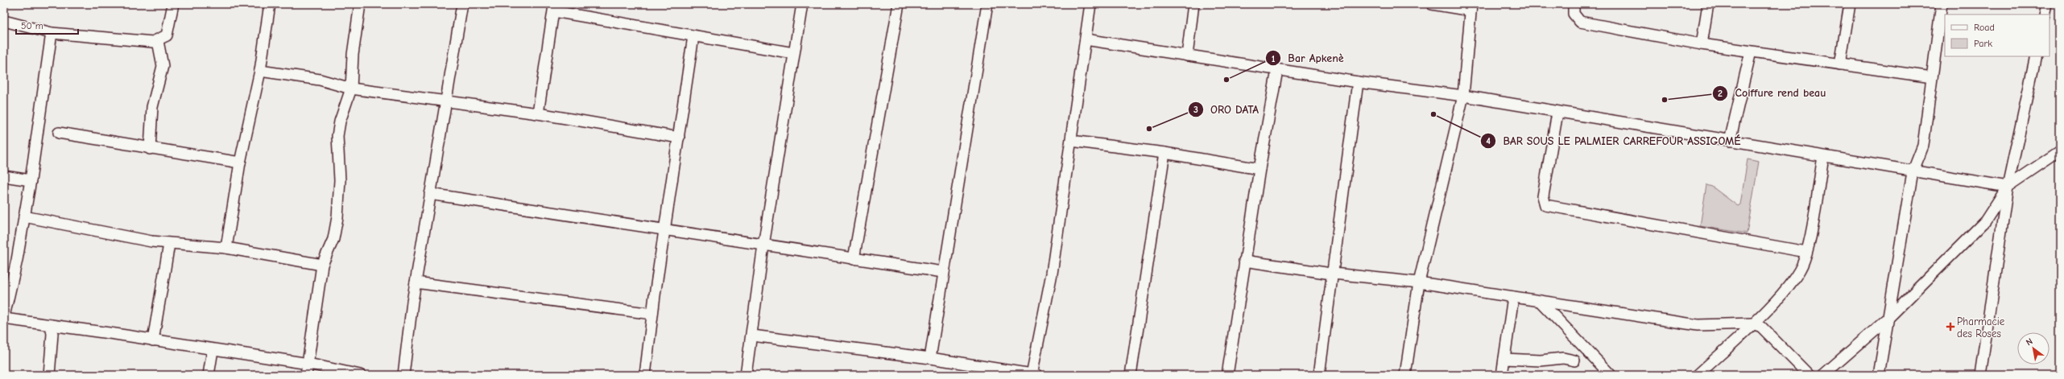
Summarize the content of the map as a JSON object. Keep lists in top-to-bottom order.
{
  "places": {
    "other": [
      "Bar Apkenè",
      "Coiffure rend beau",
      "BAR SOUS LE PALMIER CARREFOUR ASSIGOMÉ",
      "ORO DATA"
    ],
    "health": ["Pharmacie des Roses"]
  },
  "legend": ["Road", "Park"],
  "scale_bar": "50 m",
  "north": "top left"
}
